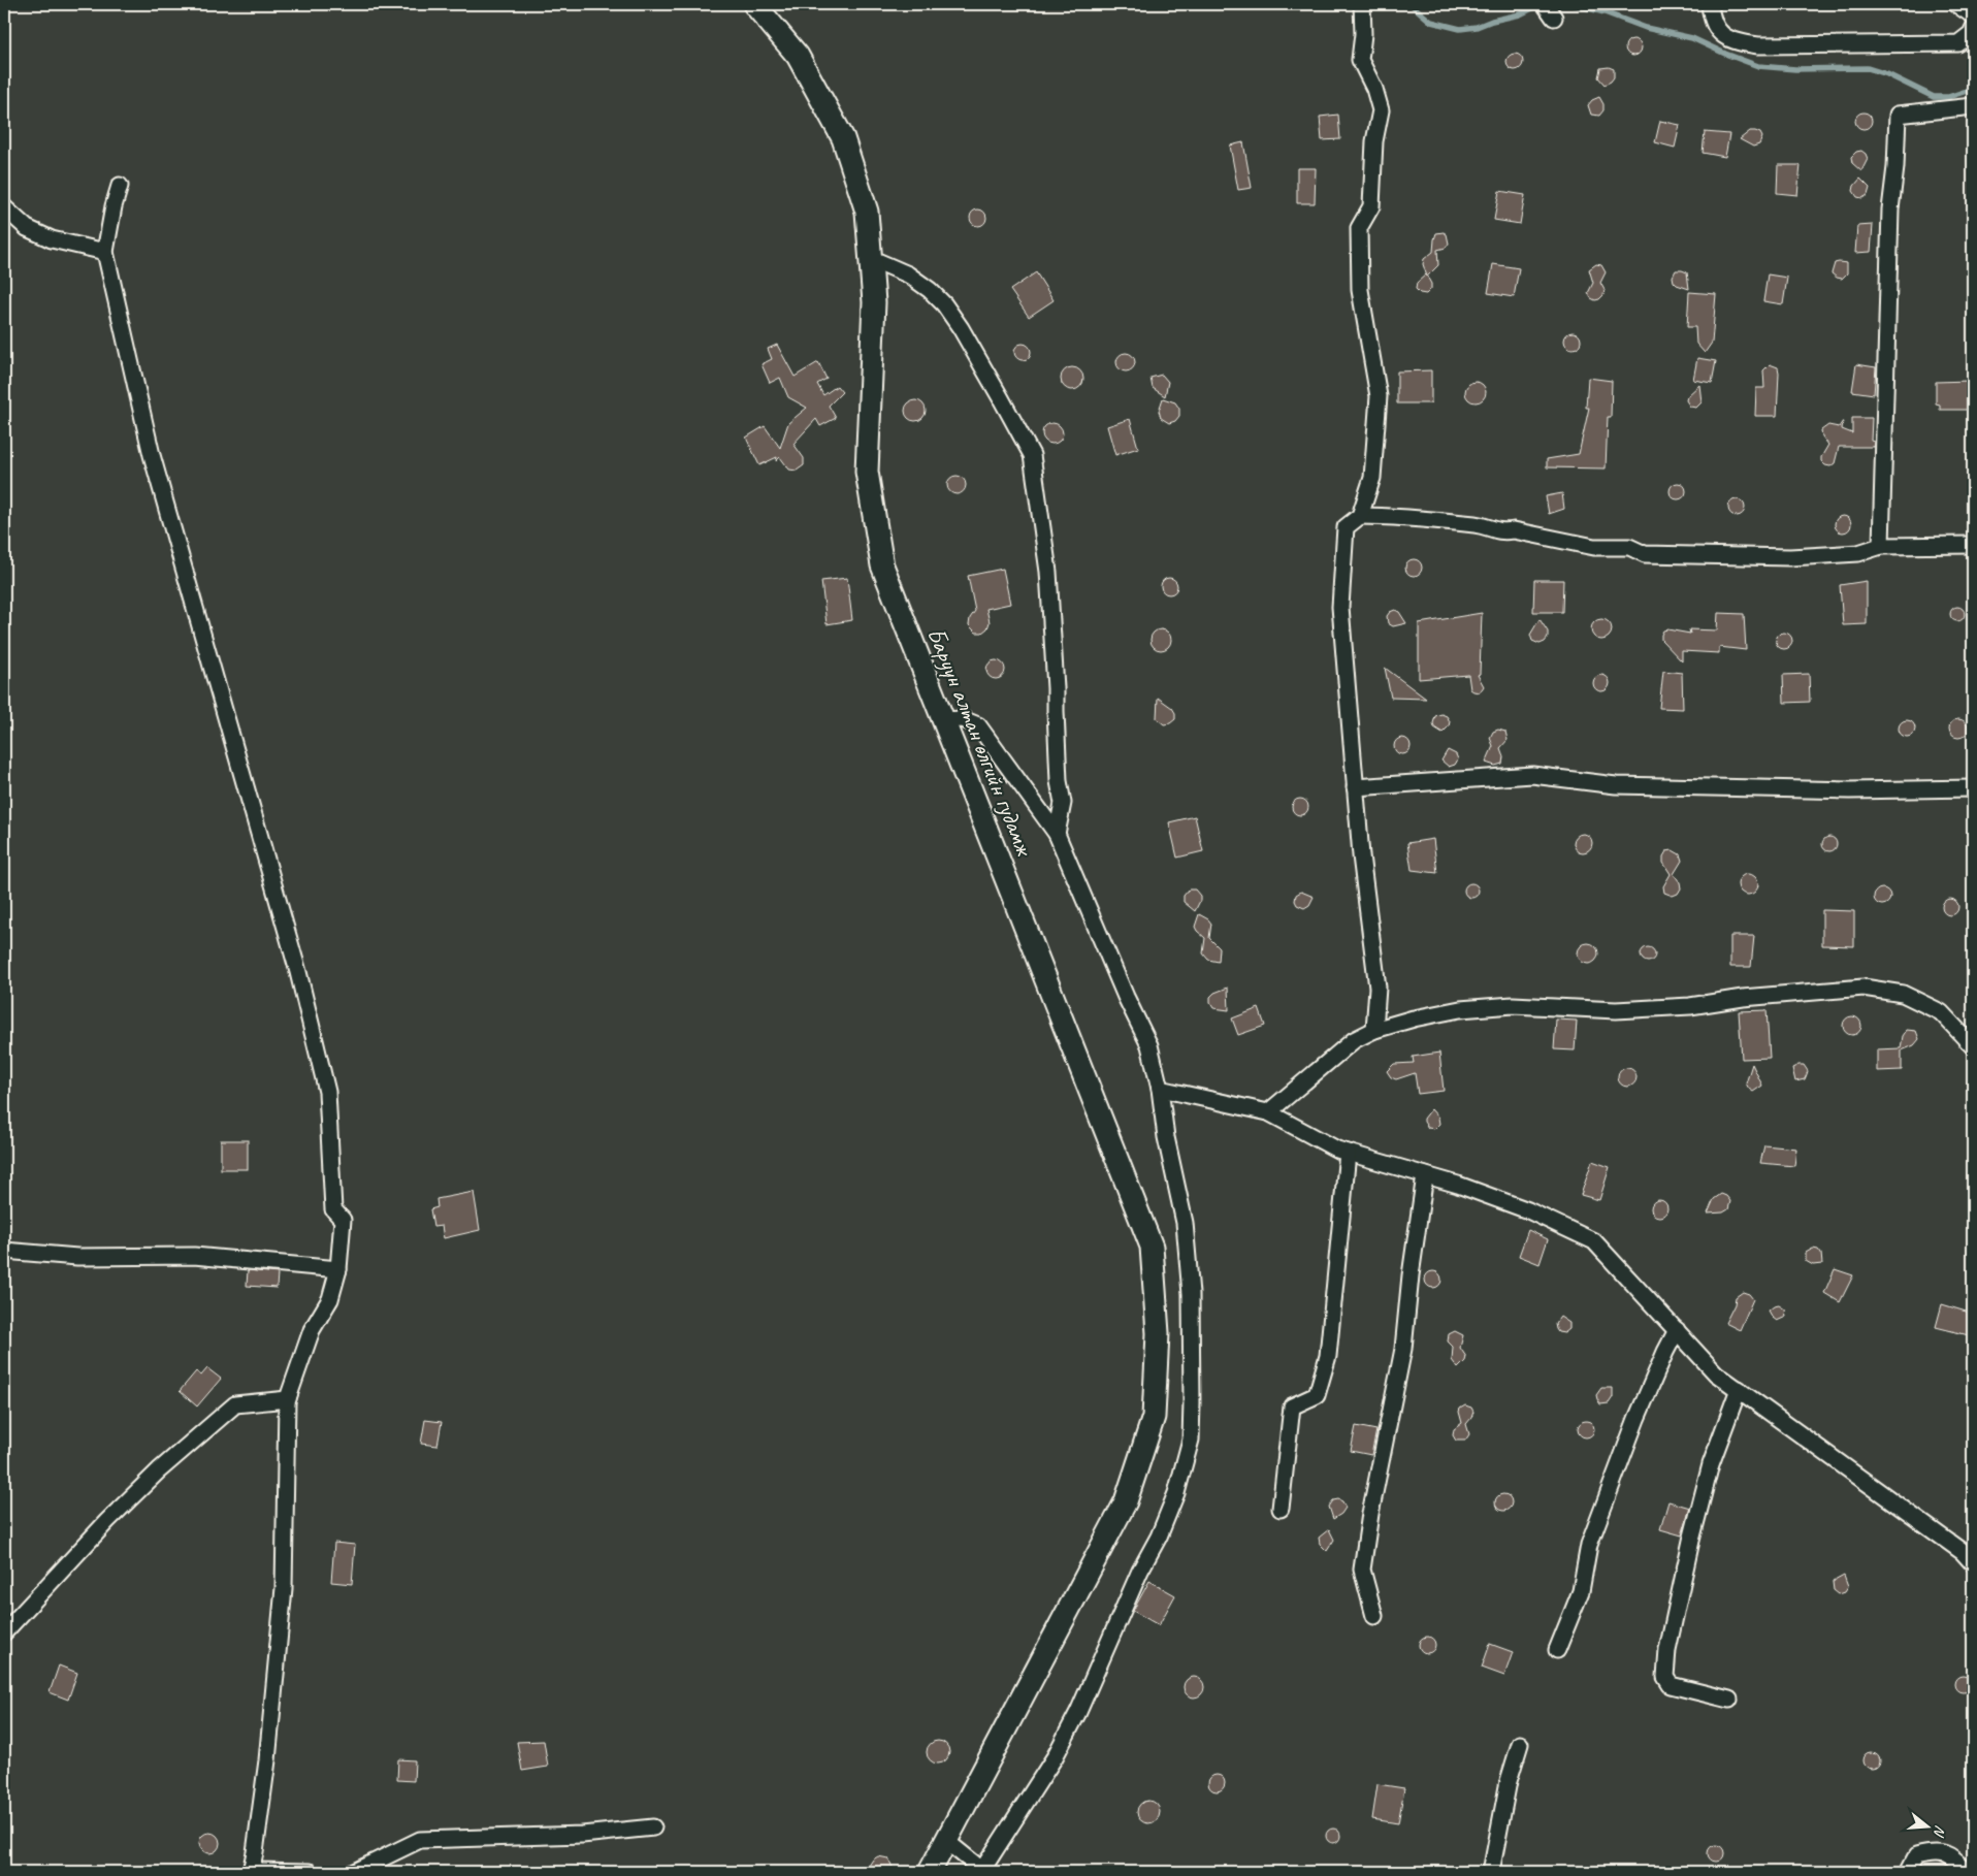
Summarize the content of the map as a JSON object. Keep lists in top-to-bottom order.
{
  "streets": {
    "main road": ["Баруун алтан өлгийн гудамж"]
  },
  "north": "right"
}
